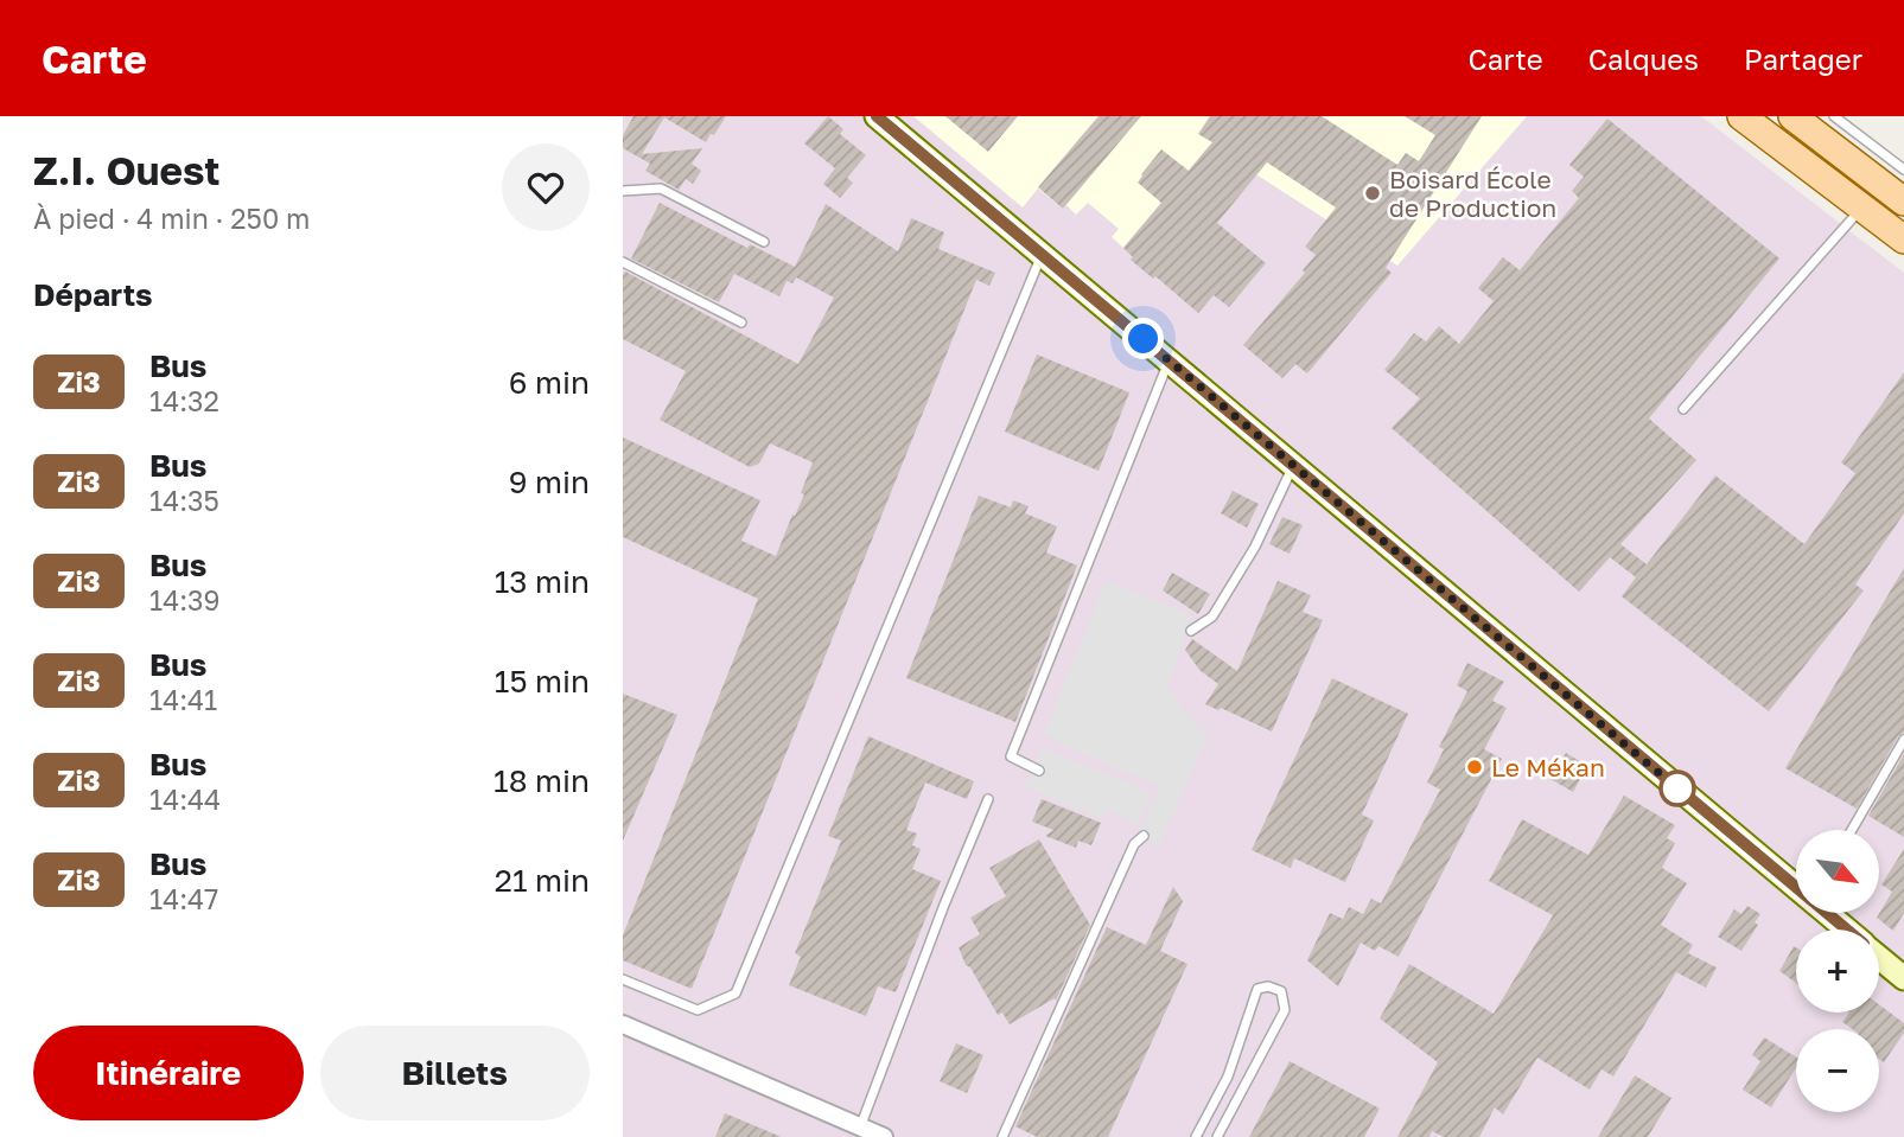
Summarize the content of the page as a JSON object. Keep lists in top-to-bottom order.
{
  "places": ["Boisard École de Production", "Le Mékan"],
  "lines": ["bus line Zi3"],
  "north": "bottom right",
  "page": {
    "header": "Carte",
    "nav": ["Carte", "Calques", "Partager"],
    "heading": [
      ["Z.I. Ouest", "À pied · 4 min · 250 m"],
      "Départs"
    ],
    "list": [
      {
        "mark": "Zi3",
        "name": "Bus",
        "note": "14:32",
        "value": "6 min"
      },
      {
        "mark": "Zi3",
        "name": "Bus",
        "note": "14:35",
        "value": "9 min"
      },
      {
        "mark": "Zi3",
        "name": "Bus",
        "note": "14:39",
        "value": "13 min"
      },
      {
        "mark": "Zi3",
        "name": "Bus",
        "note": "14:41",
        "value": "15 min"
      },
      {
        "mark": "Zi3",
        "name": "Bus",
        "note": "14:44",
        "value": "18 min"
      },
      {
        "mark": "Zi3",
        "name": "Bus",
        "note": "14:47",
        "value": "21 min"
      }
    ],
    "map_buttons": ["+", "−"],
    "buttons": ["Itinéraire", "Billets"]
  }
}
